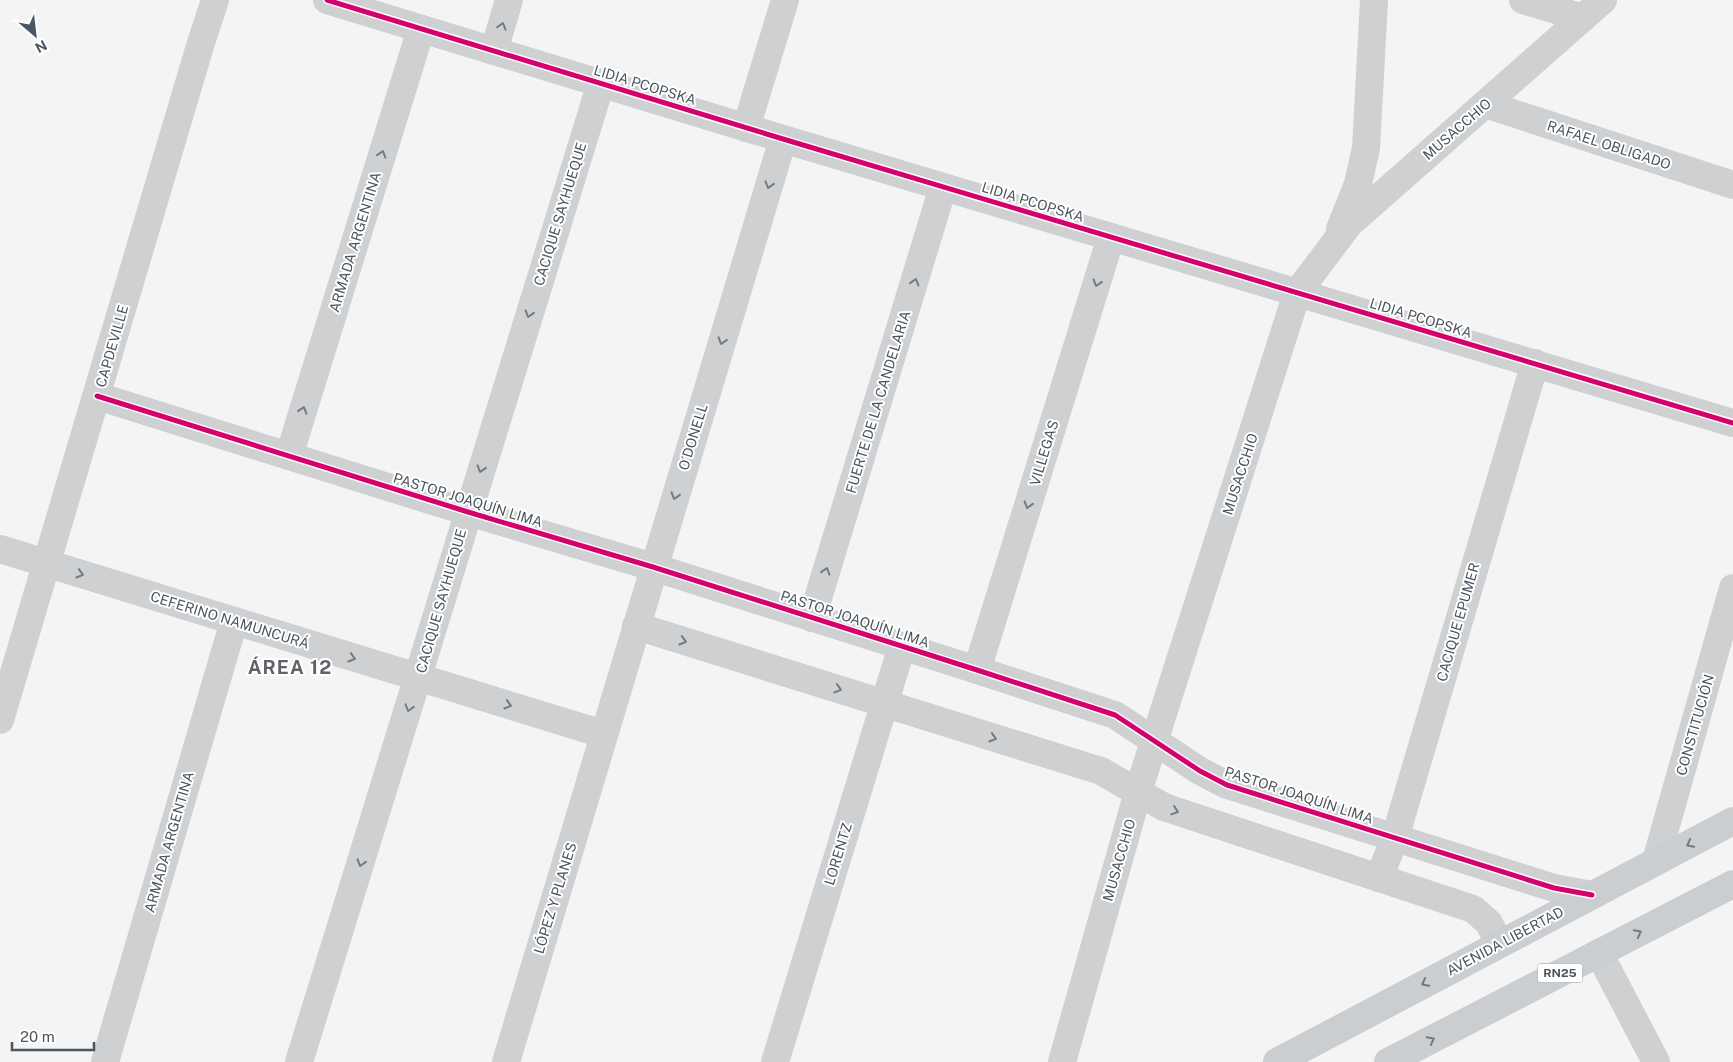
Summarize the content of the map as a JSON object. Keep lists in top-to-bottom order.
{
  "streets": {
    "main road": ["AVENIDA LIBERTAD", "RN25"],
    "street": [
      "LIDIA PCOPSKA",
      "MUSACCHIO",
      "RAFAEL OBLIGADO",
      "CACIQUE SAYHUEQUE",
      "ARMADA ARGENTINA",
      "CAPDEVILLE",
      "FUERTE DE LA CANDELARIA",
      "O´DONELL",
      "VILLEGAS",
      "PASTOR JOAQUÍN LIMA",
      "CEFERINO NAMUNCURÁ",
      "CACIQUE EPUMER",
      "CONSTITUCIÓN",
      "LORENTZ",
      "LÓPEZ Y PLANES"
    ]
  },
  "crossings": [
    ["LIDIA PCOPSKA", "MUSACCHIO"],
    ["LIDIA PCOPSKA", "CACIQUE SAYHUEQUE"],
    ["LIDIA PCOPSKA", "ARMADA ARGENTINA"],
    ["LIDIA PCOPSKA", "FUERTE DE LA CANDELARIA"],
    ["LIDIA PCOPSKA", "O´DONELL"],
    ["LIDIA PCOPSKA", "VILLEGAS"],
    ["LIDIA PCOPSKA", "CACIQUE EPUMER"],
    ["MUSACCHIO", "RAFAEL OBLIGADO"],
    ["MUSACCHIO", "PASTOR JOAQUÍN LIMA"],
    ["CACIQUE SAYHUEQUE", "PASTOR JOAQUÍN LIMA"],
    ["CACIQUE SAYHUEQUE", "CEFERINO NAMUNCURÁ"],
    ["ARMADA ARGENTINA", "PASTOR JOAQUÍN LIMA"],
    ["ARMADA ARGENTINA", "CEFERINO NAMUNCURÁ"],
    ["CAPDEVILLE", "PASTOR JOAQUÍN LIMA"],
    ["CAPDEVILLE", "CEFERINO NAMUNCURÁ"],
    ["FUERTE DE LA CANDELARIA", "PASTOR JOAQUÍN LIMA"],
    ["O´DONELL", "PASTOR JOAQUÍN LIMA"],
    ["O´DONELL", "CEFERINO NAMUNCURÁ"],
    ["O´DONELL", "LÓPEZ Y PLANES"],
    ["VILLEGAS", "PASTOR JOAQUÍN LIMA"],
    ["PASTOR JOAQUÍN LIMA", "CACIQUE EPUMER"],
    ["PASTOR JOAQUÍN LIMA", "LORENTZ"],
    ["PASTOR JOAQUÍN LIMA", "AVENIDA LIBERTAD"],
    ["CEFERINO NAMUNCURÁ", "LÓPEZ Y PLANES"],
    ["CONSTITUCIÓN", "AVENIDA LIBERTAD"]
  ],
  "one_way": [
    "CACIQUE SAYHUEQUE",
    "ARMADA ARGENTINA",
    "FUERTE DE LA CANDELARIA",
    "O´DONELL",
    "VILLEGAS",
    "CEFERINO NAMUNCURÁ"
  ],
  "districts": ["ÁREA 12"],
  "scale_bar": "20 m",
  "north": "bottom right"
}
